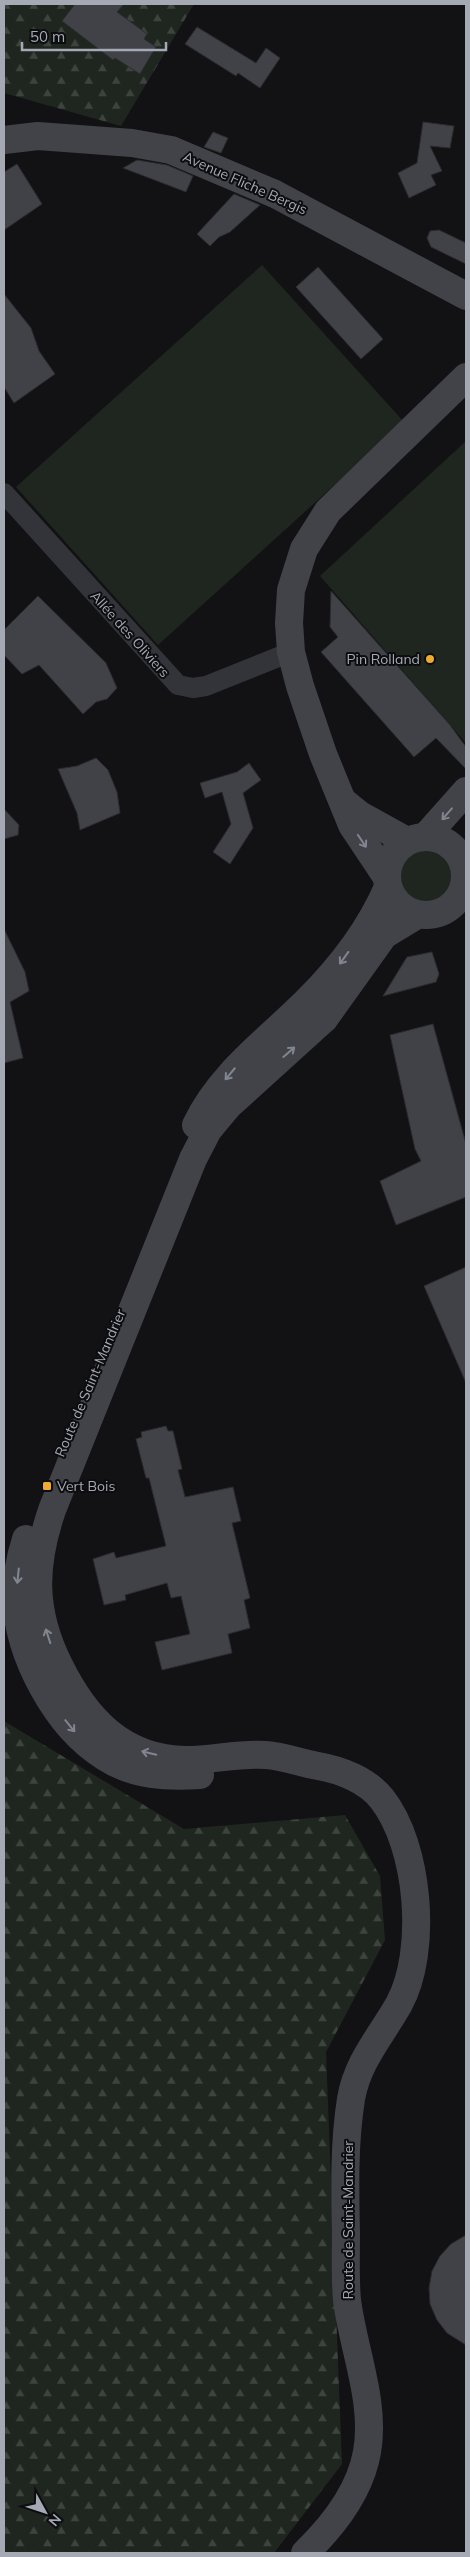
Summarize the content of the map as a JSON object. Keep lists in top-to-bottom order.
{
  "streets": {
    "main road": ["Avenue Fliche Bergis", "Route de Saint-Mandrier"],
    "street": ["Allée des Oliviers"]
  },
  "places": {
    "other": ["Pin Rolland"],
    "transit": ["Vert Bois"]
  },
  "scale_bar": "50 m",
  "north": "bottom right"
}
